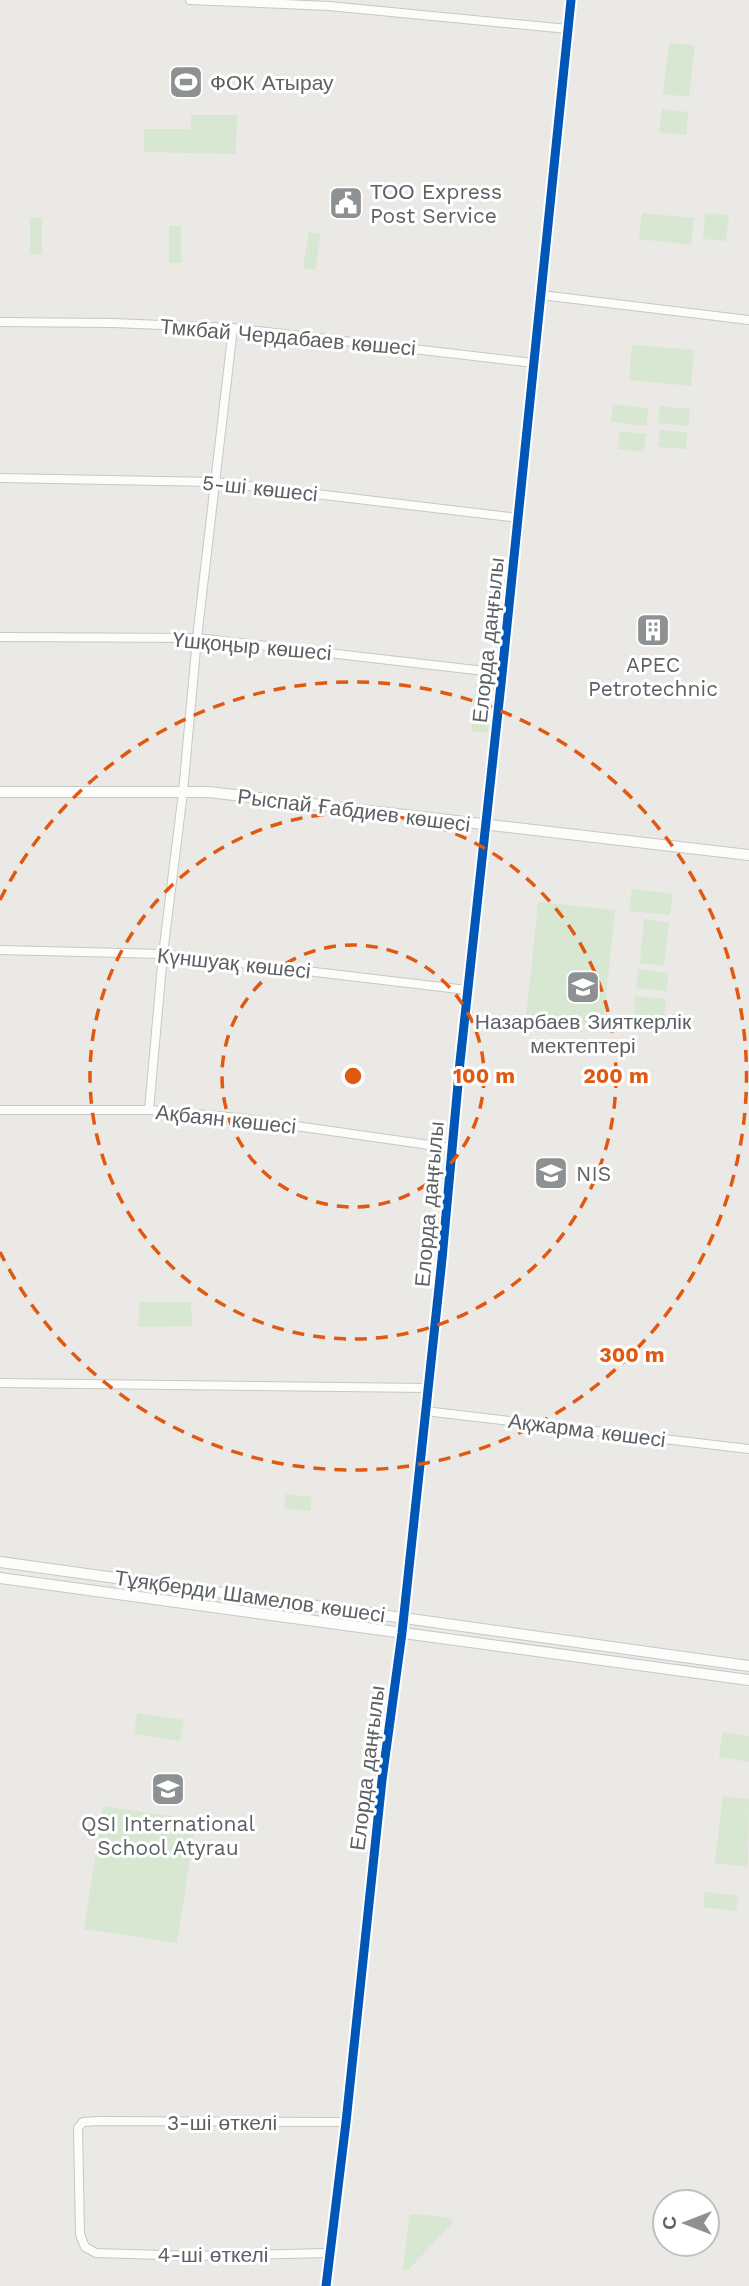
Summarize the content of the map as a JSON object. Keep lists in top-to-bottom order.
{
  "streets": {
    "street": [
      "Тмкбай Чердабаев көшесі",
      "5-ші көшесі",
      "Елорда даңғылы",
      "Үшқоңыр көшесі",
      "Рыспай Ғабдиев көшесі",
      "Күншуақ көшесі",
      "Ақбаян көшесі",
      "Ақжарма көшесі",
      "Тұяқберди Шамелов көшесі",
      "3-ші өткелі",
      "4-ші өткелі"
    ]
  },
  "crossings": [
    ["Тмкбай Чердабаев көшесі", "Елорда даңғылы"],
    ["5-ші көшесі", "Елорда даңғылы"],
    ["Елорда даңғылы", "Үшқоңыр көшесі"],
    ["Елорда даңғылы", "Рыспай Ғабдиев көшесі"],
    ["Елорда даңғылы", "Күншуақ көшесі"],
    ["Елорда даңғылы", "Ақбаян көшесі"],
    ["Елорда даңғылы", "Ақжарма көшесі"],
    ["Елорда даңғылы", "Тұяқберди Шамелов көшесі"],
    ["Елорда даңғылы", "3-ші өткелі"],
    ["Елорда даңғылы", "4-ші өткелі"],
    ["3-ші өткелі", "4-ші өткелі"]
  ],
  "places": {
    "sports": ["ФОК Атырау"],
    "public building": ["ТОО Express Post Service"],
    "building": ["APEC Petrotechnic"],
    "school or university": ["Назарбаев Зияткерлік мектептері", "NIS", "QSI International School Atyrau"]
  },
  "north": "left",
  "rings": ["100 m", "200 m", "300 m"]
}
